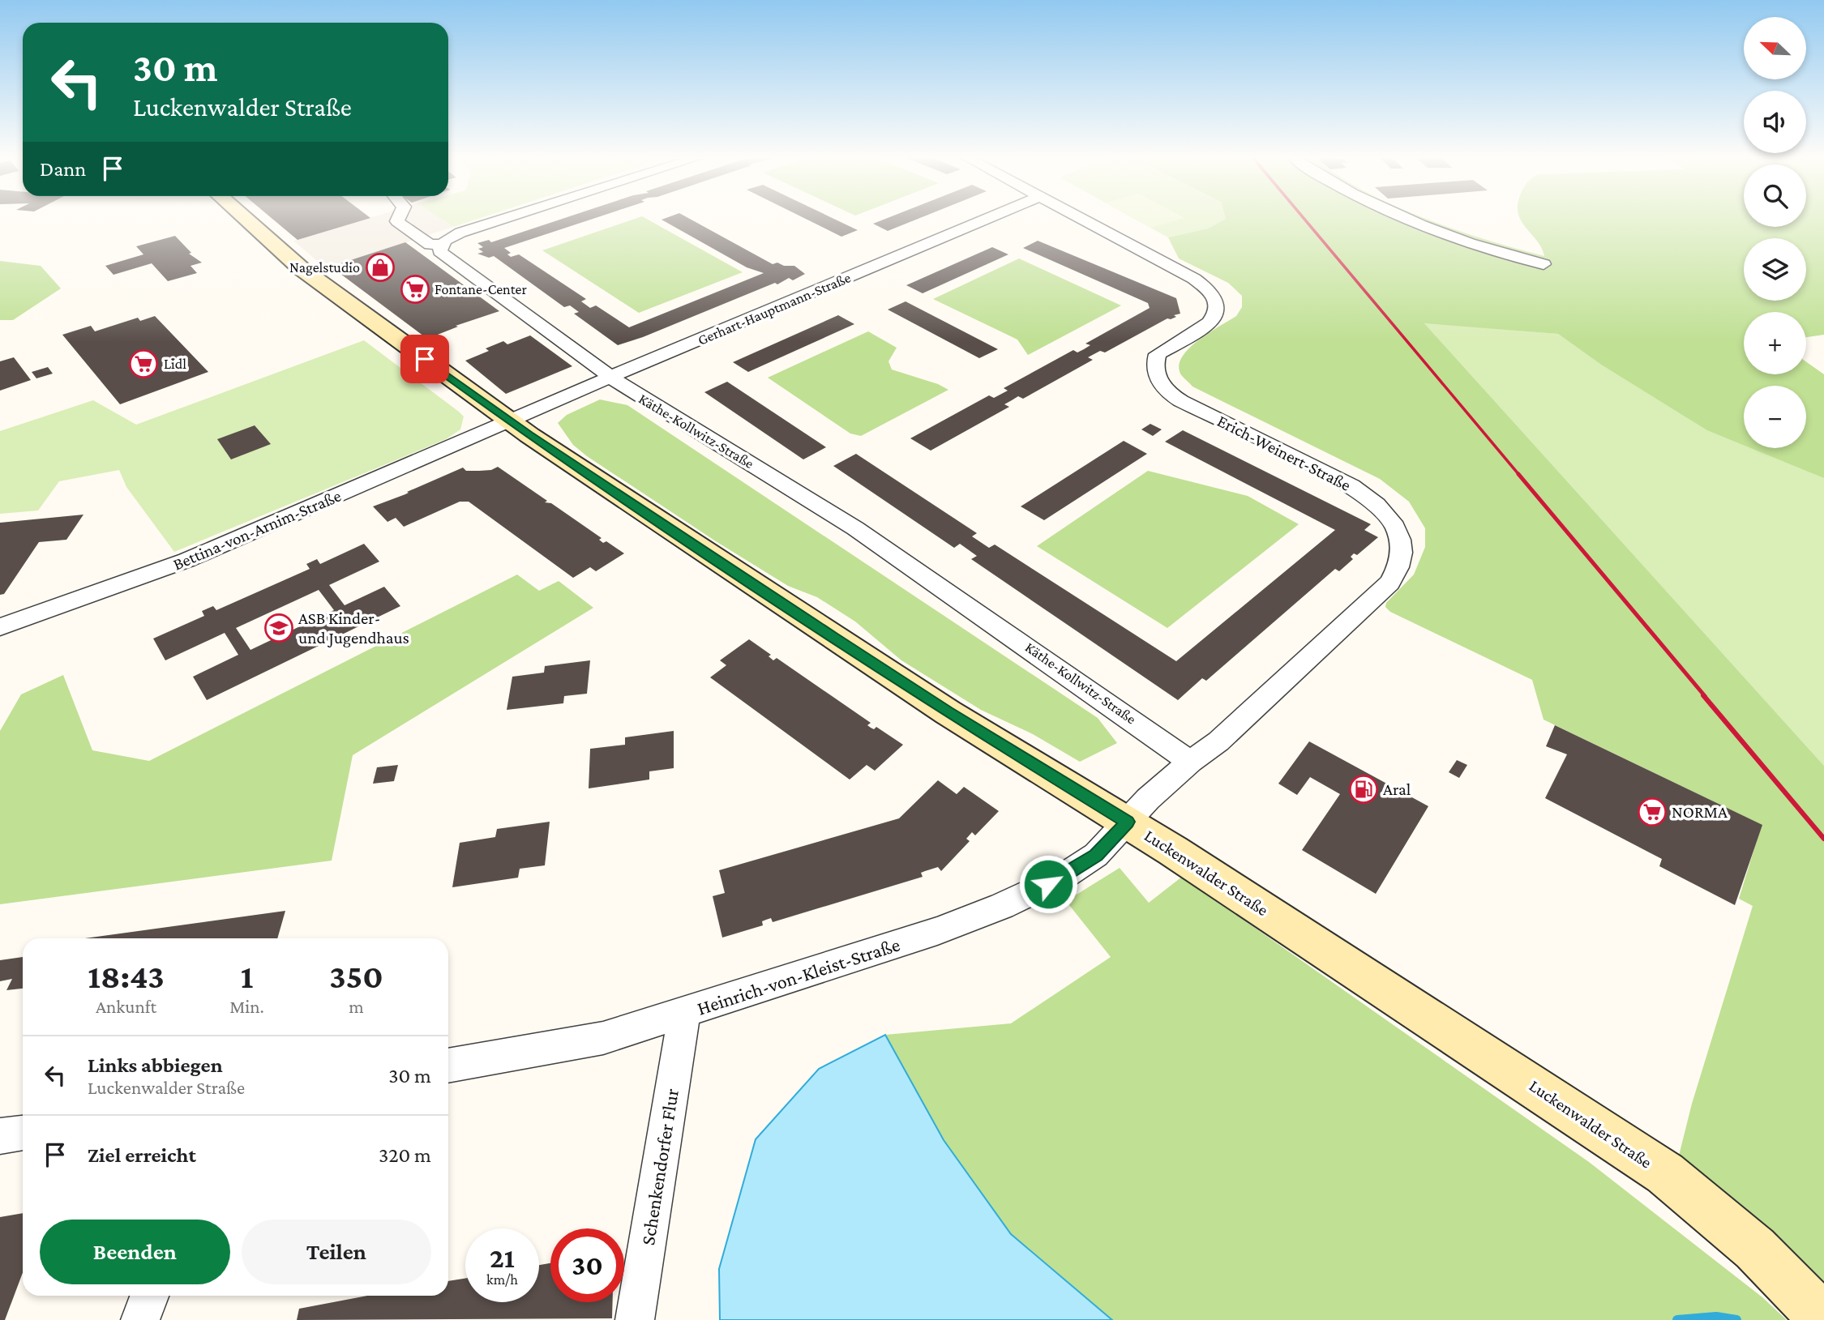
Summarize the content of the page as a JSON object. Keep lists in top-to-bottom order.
{
  "streets": {
    "main road": ["Luckenwalder Straße"],
    "street": [
      "Gerhart-Hauptmann-Straße",
      "Käthe-Kollwitz-Straße",
      "Erich-Weinert-Straße",
      "Bettina-von-Arnim-Straße",
      "Heinrich-von-Kleist-Straße",
      "Schenkendorfer Flur"
    ]
  },
  "crossings": [
    ["Gerhart-Hauptmann-Straße", "Käthe-Kollwitz-Straße"],
    ["Gerhart-Hauptmann-Straße", "Bettina-von-Arnim-Straße"],
    ["Gerhart-Hauptmann-Straße", "Luckenwalder Straße"],
    ["Käthe-Kollwitz-Straße", "Erich-Weinert-Straße"],
    ["Erich-Weinert-Straße", "Luckenwalder Straße"],
    ["Erich-Weinert-Straße", "Heinrich-von-Kleist-Straße"],
    ["Bettina-von-Arnim-Straße", "Luckenwalder Straße"],
    ["Luckenwalder Straße", "Heinrich-von-Kleist-Straße"],
    ["Heinrich-von-Kleist-Straße", "Schenkendorfer Flur"]
  ],
  "places": {
    "shop": ["Nagelstudio"],
    "supermarket": ["Fontane-Center", "Lidl", "NORMA"],
    "school or university": ["ASB Kinder- und Jugendhaus"],
    "fuel station": ["Aral"]
  },
  "north": "top left",
  "page": {
    "map_buttons": ["+", "−"],
    "turn": ["30 m", "Luckenwalder Straße"],
    "then": "Dann",
    "eta": [
      "18:43",
      "Ankunft",
      "1",
      "Min.",
      "350",
      "m"
    ],
    "list": [
      {
        "name": "Links abbiegen",
        "note": "Luckenwalder Straße",
        "value": "30 m"
      },
      {
        "name": "Ziel erreicht",
        "value": "320 m"
      }
    ],
    "buttons": ["Beenden", "Teilen"],
    "speed": "21 km/h",
    "limit": "30"
  }
}
